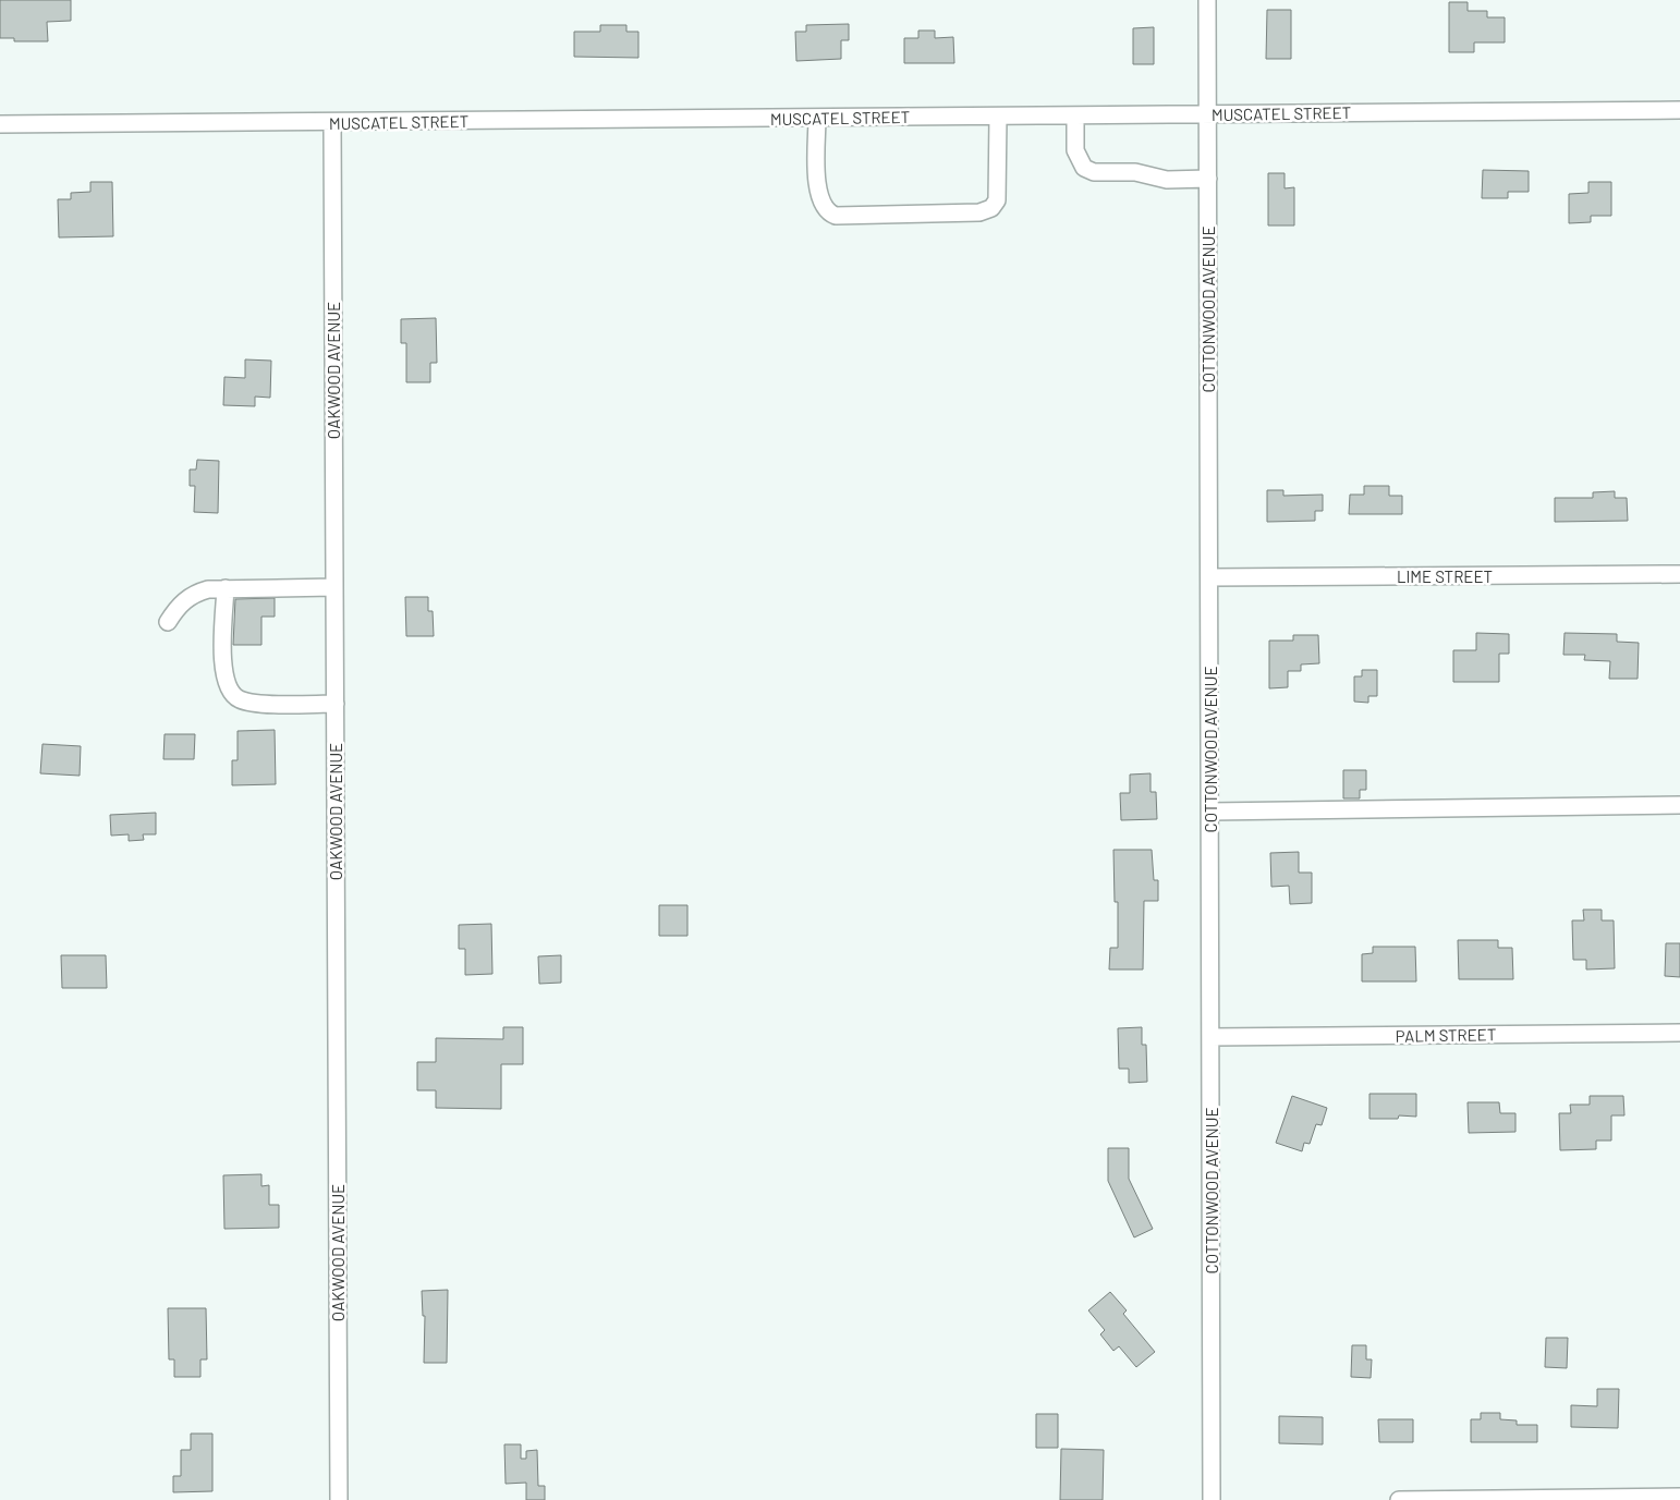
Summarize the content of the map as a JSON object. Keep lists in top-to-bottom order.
{
  "streets": {
    "street": [
      "MUSCATEL STREET",
      "COTTONWOOD AVENUE",
      "OAKWOOD AVENUE",
      "LIME STREET",
      "PALM STREET"
    ]
  },
  "crossings": [
    ["MUSCATEL STREET", "COTTONWOOD AVENUE"],
    ["MUSCATEL STREET", "OAKWOOD AVENUE"],
    ["COTTONWOOD AVENUE", "LIME STREET"],
    ["COTTONWOOD AVENUE", "PALM STREET"]
  ]
}
